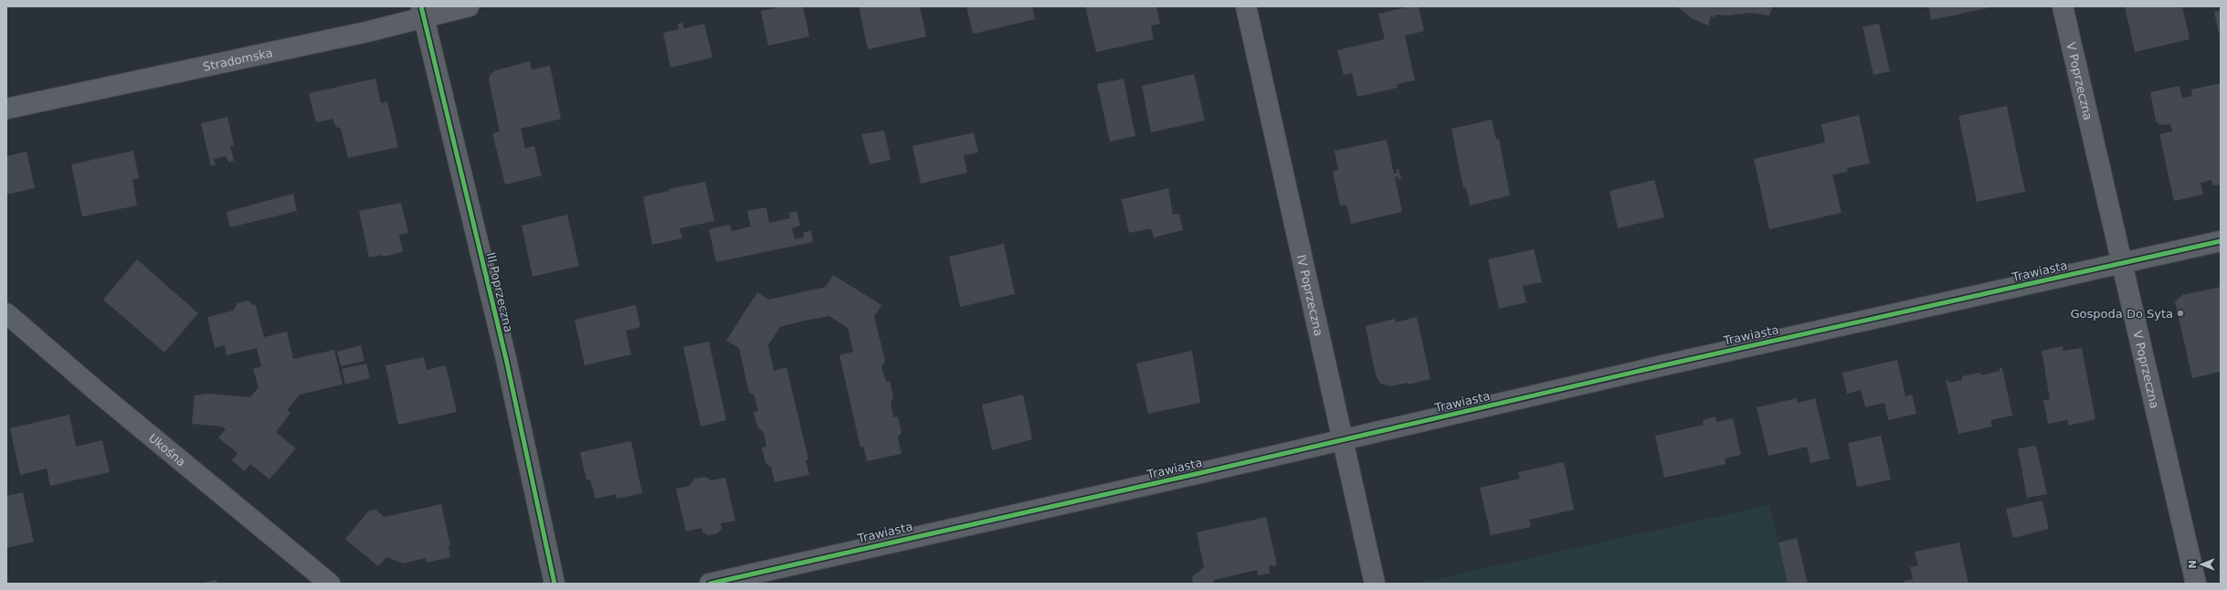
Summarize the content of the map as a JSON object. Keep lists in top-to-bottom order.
{
  "streets": {
    "street": [
      "Stradomska",
      "V Poprzeczna",
      "Trawiasta",
      "III Poprzeczna",
      "IV Poprzeczna",
      "Ukośna"
    ]
  },
  "crossings": [
    ["Stradomska", "III Poprzeczna"],
    ["V Poprzeczna", "Trawiasta"],
    ["Trawiasta", "IV Poprzeczna"]
  ],
  "places": ["Gospoda Do Syta"],
  "north": "left"
}
